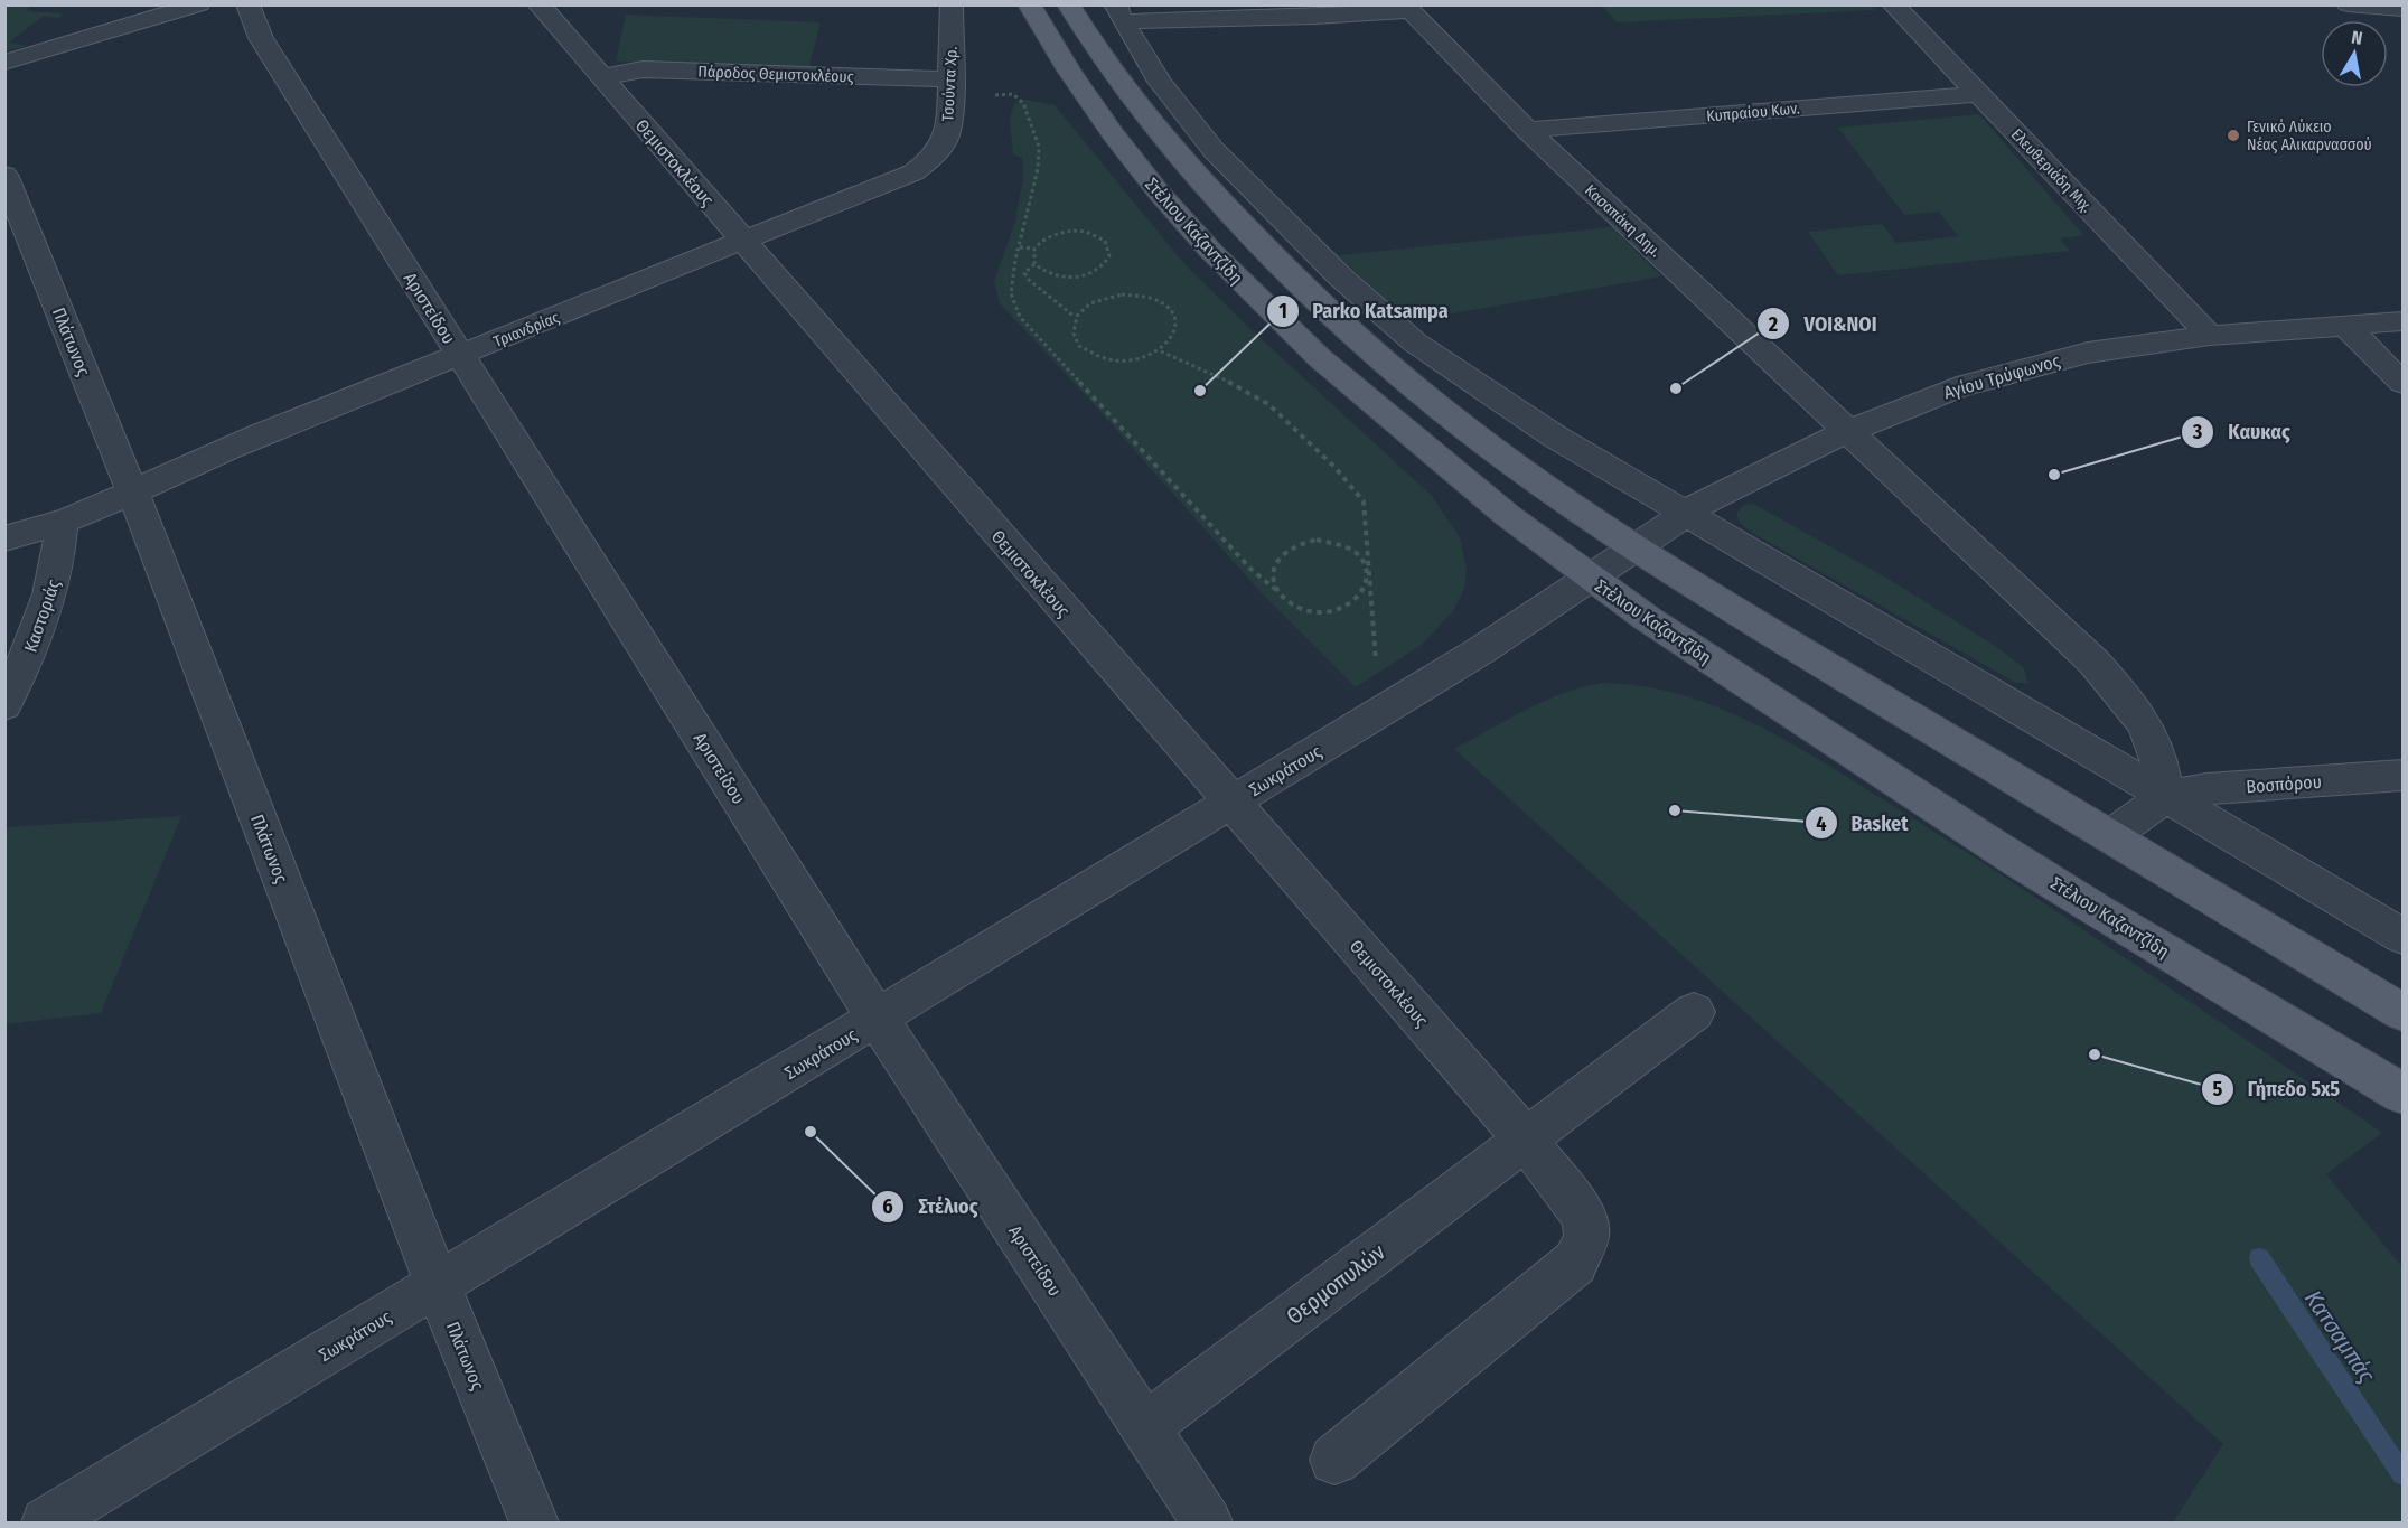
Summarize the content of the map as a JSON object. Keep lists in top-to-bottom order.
{
  "streets": {
    "main road": ["Στέλιου Καζαντζίδη"],
    "street": [
      "Πάροδος Θεμιστοκλέους",
      "Τσούντα Χρ.",
      "Κυπραίου Κων.",
      "Θεμιστοκλέους",
      "Ελευθεριάδη Μιχ.",
      "Κασαπάκη Δημ.",
      "Αριστείδου",
      "Τριανδρίας",
      "Πλάτωνος",
      "Αγίου Τρύφωνος",
      "Καστοριάς",
      "Σωκράτους",
      "Βοσπόρου",
      "Θερμοπυλών"
    ]
  },
  "crossings": [
    ["Πάροδος Θεμιστοκλέους", "Τσούντα Χρ."],
    ["Πάροδος Θεμιστοκλέους", "Θεμιστοκλέους"],
    ["Τσούντα Χρ.", "Τριανδρίας"],
    ["Κυπραίου Κων.", "Ελευθεριάδη Μιχ."],
    ["Κυπραίου Κων.", "Κασαπάκη Δημ."],
    ["Θεμιστοκλέους", "Τριανδρίας"],
    ["Θεμιστοκλέους", "Σωκράτους"],
    ["Θεμιστοκλέους", "Θερμοπυλών"],
    ["Ελευθεριάδη Μιχ.", "Αγίου Τρύφωνος"],
    ["Κασαπάκη Δημ.", "Αγίου Τρύφωνος"],
    ["Κασαπάκη Δημ.", "Βοσπόρου"],
    ["Στέλιου Καζαντζίδη", "Αγίου Τρύφωνος"],
    ["Στέλιου Καζαντζίδη", "Σωκράτους"],
    ["Αριστείδου", "Τριανδρίας"],
    ["Αριστείδου", "Σωκράτους"],
    ["Αριστείδου", "Θερμοπυλών"],
    ["Τριανδρίας", "Πλάτωνος"],
    ["Τριανδρίας", "Καστοριάς"],
    ["Πλάτωνος", "Σωκράτους"],
    ["Αγίου Τρύφωνος", "Σωκράτους"]
  ],
  "water": ["Κατσαμπάς"],
  "places": [
    "Γενικό Λύκειο Νέας Αλικαρνασσού",
    "VOI&NOI",
    "Parko Katsampa",
    "Καυκας",
    "Basket",
    "Γήπεδο 5x5",
    "Στέλιος"
  ],
  "north": "top"
}
